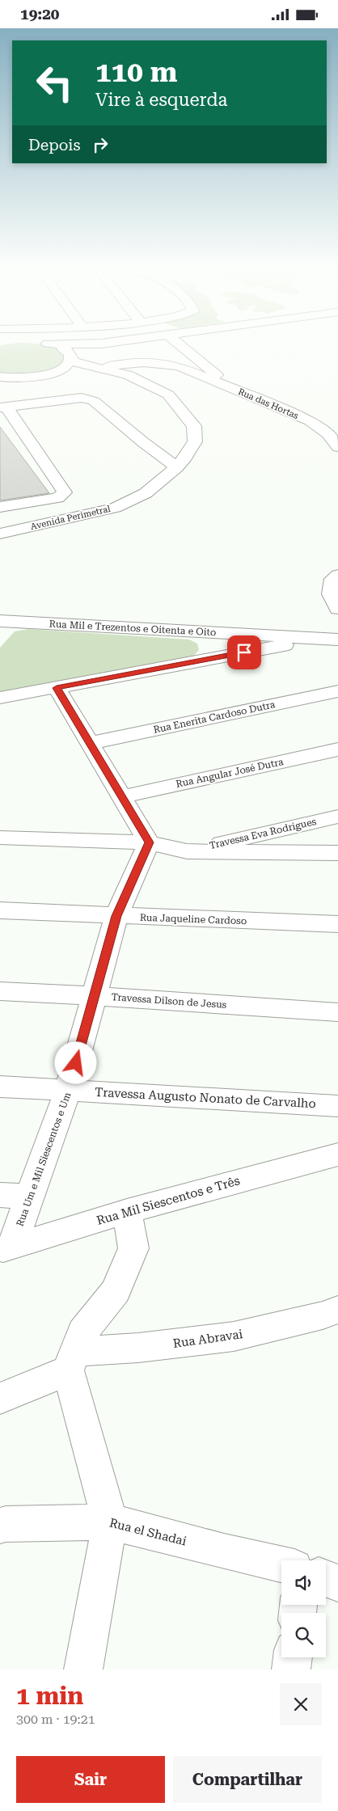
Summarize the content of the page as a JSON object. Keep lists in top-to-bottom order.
{
  "streets": {
    "street": [
      "Rua das Hortas",
      "Avenida Perimetral",
      "Rua Mil e Trezentos e Oitenta e Oito",
      "Rua Enerita Cardoso Dutra",
      "Rua Angular José Dutra",
      "Travessa Eva Rodrigues",
      "Rua Jaqueline Cardoso",
      "Travessa Dilson de Jesus",
      "Travessa Augusto Nonato de Carvalho",
      "Rua Um e Mil Siescentos e Um",
      "Rua Mil Siescentos e Três",
      "Rua Abravai",
      "Rua el Shadai"
    ]
  },
  "crossings": [
    ["Rua das Hortas", "Avenida Perimetral"],
    ["Rua Jaqueline Cardoso", "Rua Um e Mil Siescentos e Um"],
    ["Travessa Dilson de Jesus", "Rua Um e Mil Siescentos e Um"],
    ["Travessa Augusto Nonato de Carvalho", "Rua Um e Mil Siescentos e Um"],
    ["Rua Um e Mil Siescentos e Um", "Rua Mil Siescentos e Três"]
  ],
  "page": {
    "status": "19:20",
    "turn": ["110 m", "Vire à esquerda"],
    "then": "Depois",
    "heading": ["1 min", "300 m · 19:21"],
    "buttons": ["Sair", "Compartilhar"]
  }
}
